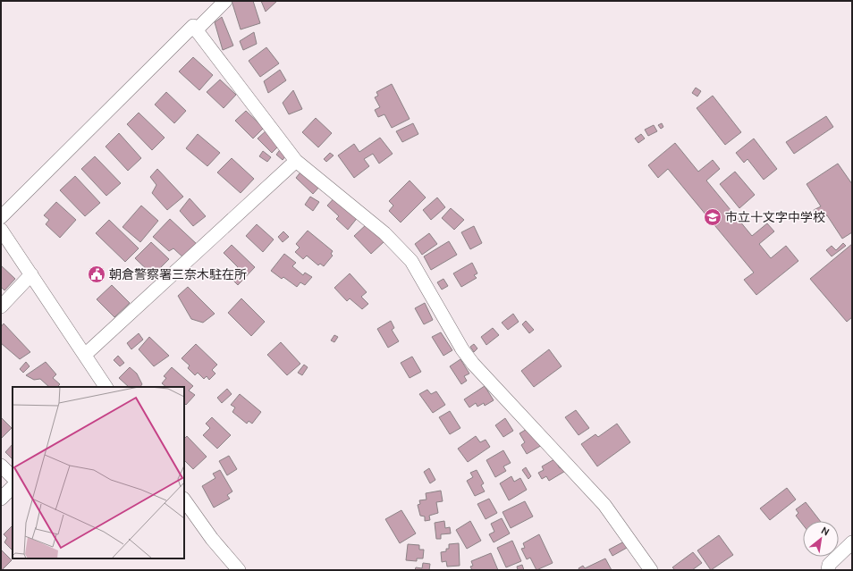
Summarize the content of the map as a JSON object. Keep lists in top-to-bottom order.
{
  "places": {
    "school or university": ["市立十文字中学校"],
    "public building": ["朝倉警察署三奈木駐在所"]
  },
  "north": "top right"
}
